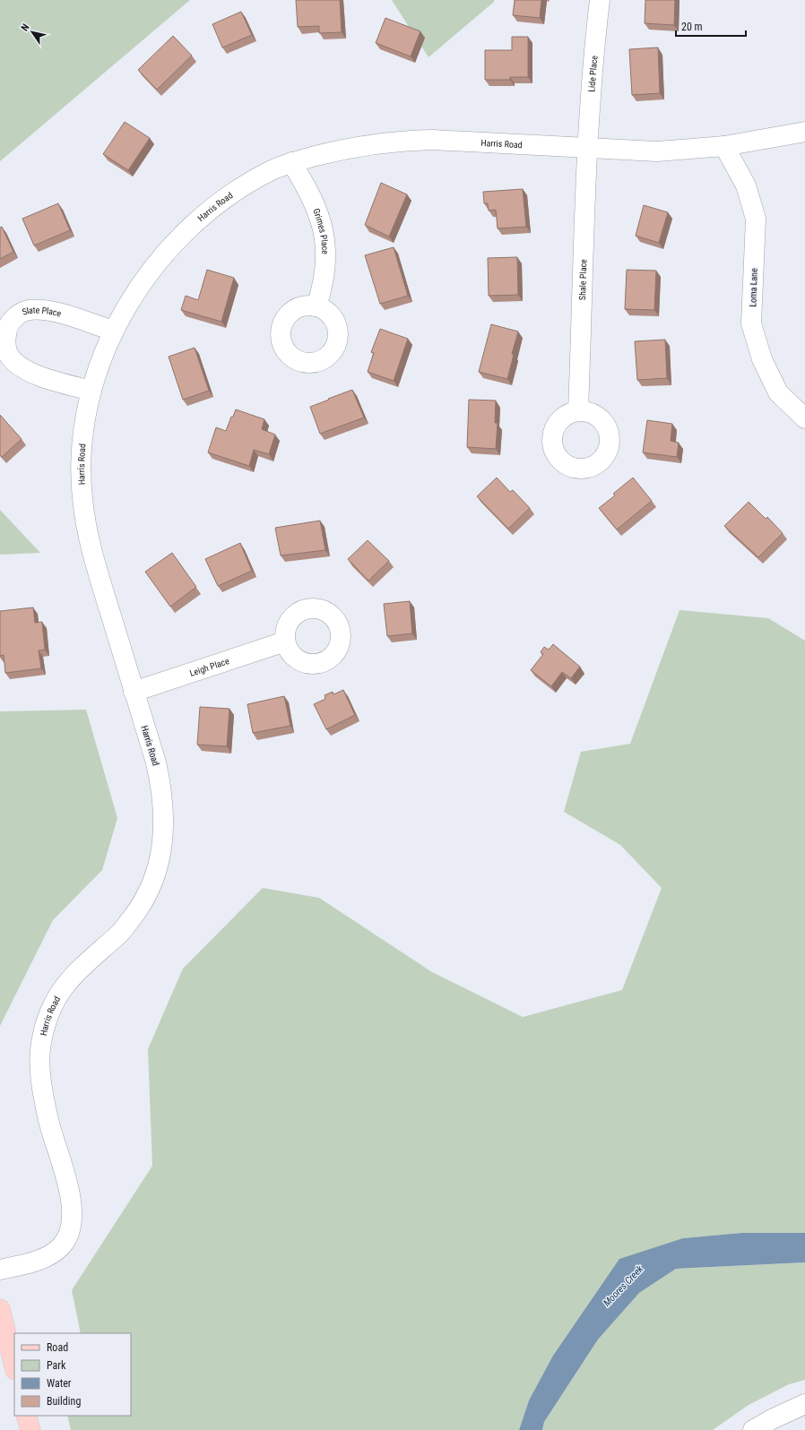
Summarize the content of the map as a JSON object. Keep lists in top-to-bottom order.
{
  "streets": {
    "street": [
      "Lide Place",
      "Harris Road",
      "Grimes Place",
      "Shale Place",
      "Loma Lane",
      "Slate Place",
      "Leigh Place"
    ]
  },
  "crossings": [
    ["Lide Place", "Harris Road"],
    ["Lide Place", "Shale Place"],
    ["Harris Road", "Grimes Place"],
    ["Harris Road", "Shale Place"],
    ["Harris Road", "Loma Lane"],
    ["Harris Road", "Slate Place"],
    ["Harris Road", "Leigh Place"]
  ],
  "water": ["Moores Creek"],
  "legend": [
    "Road",
    "Park",
    "Water",
    "Building"
  ],
  "scale_bar": "20 m",
  "north": "top left"
}
